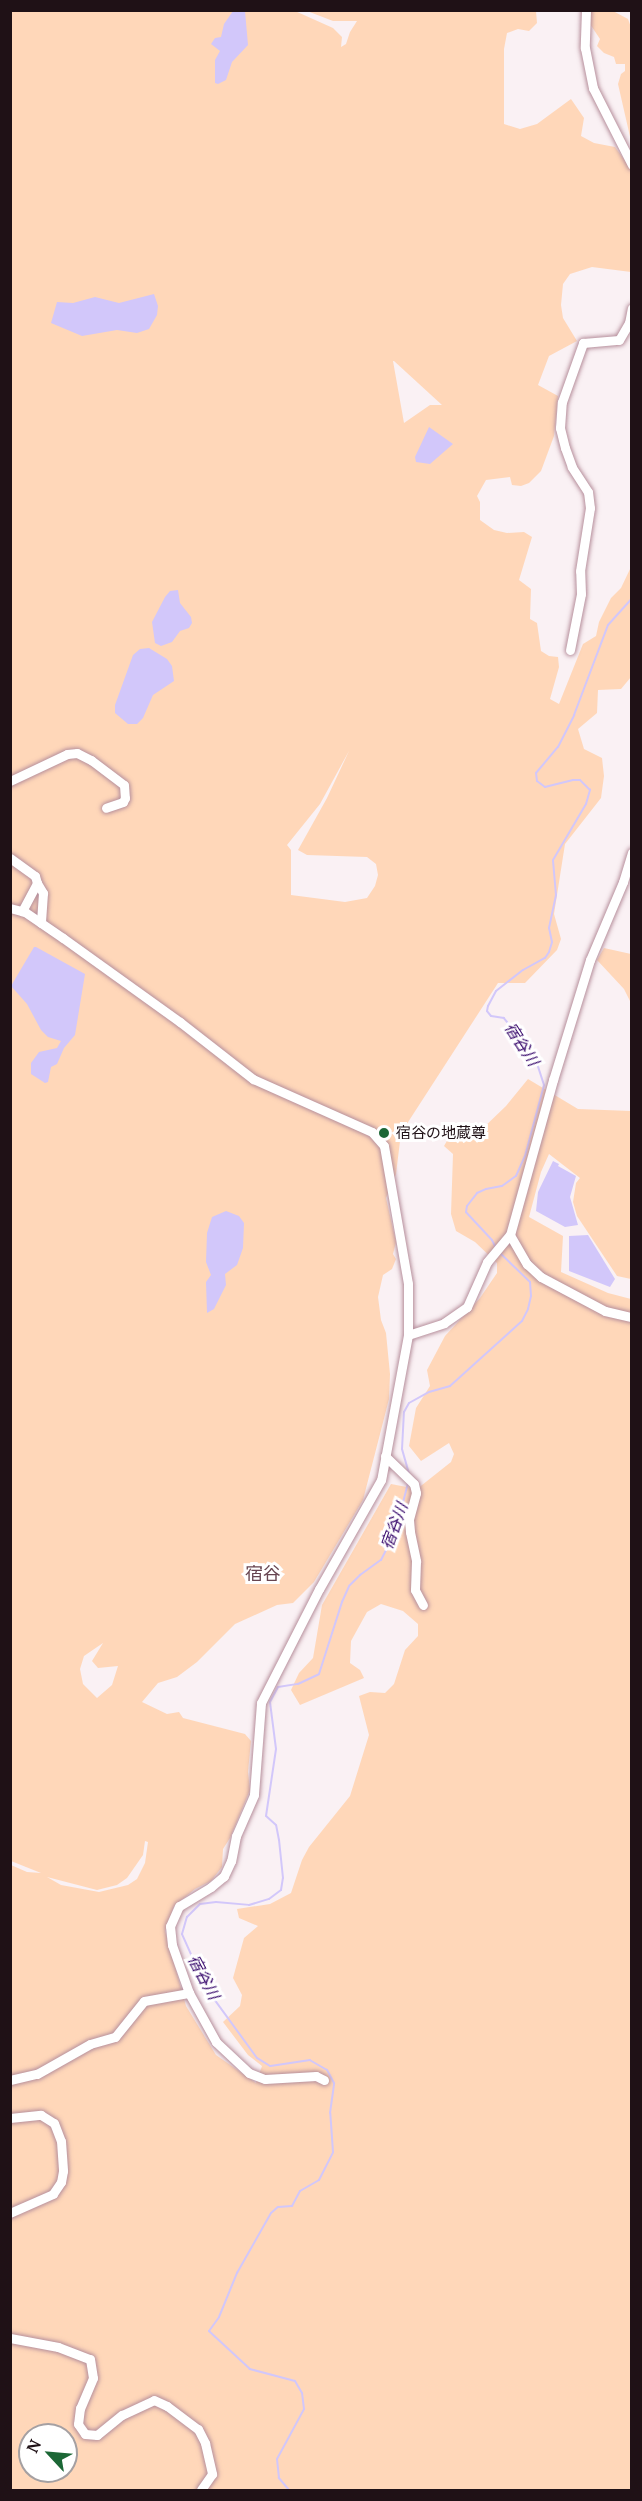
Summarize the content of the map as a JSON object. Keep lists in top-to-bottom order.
{
  "districts": ["宿谷"],
  "water": ["宿谷川"],
  "places": ["宿谷の地蔵尊"],
  "north": "top left"
}
